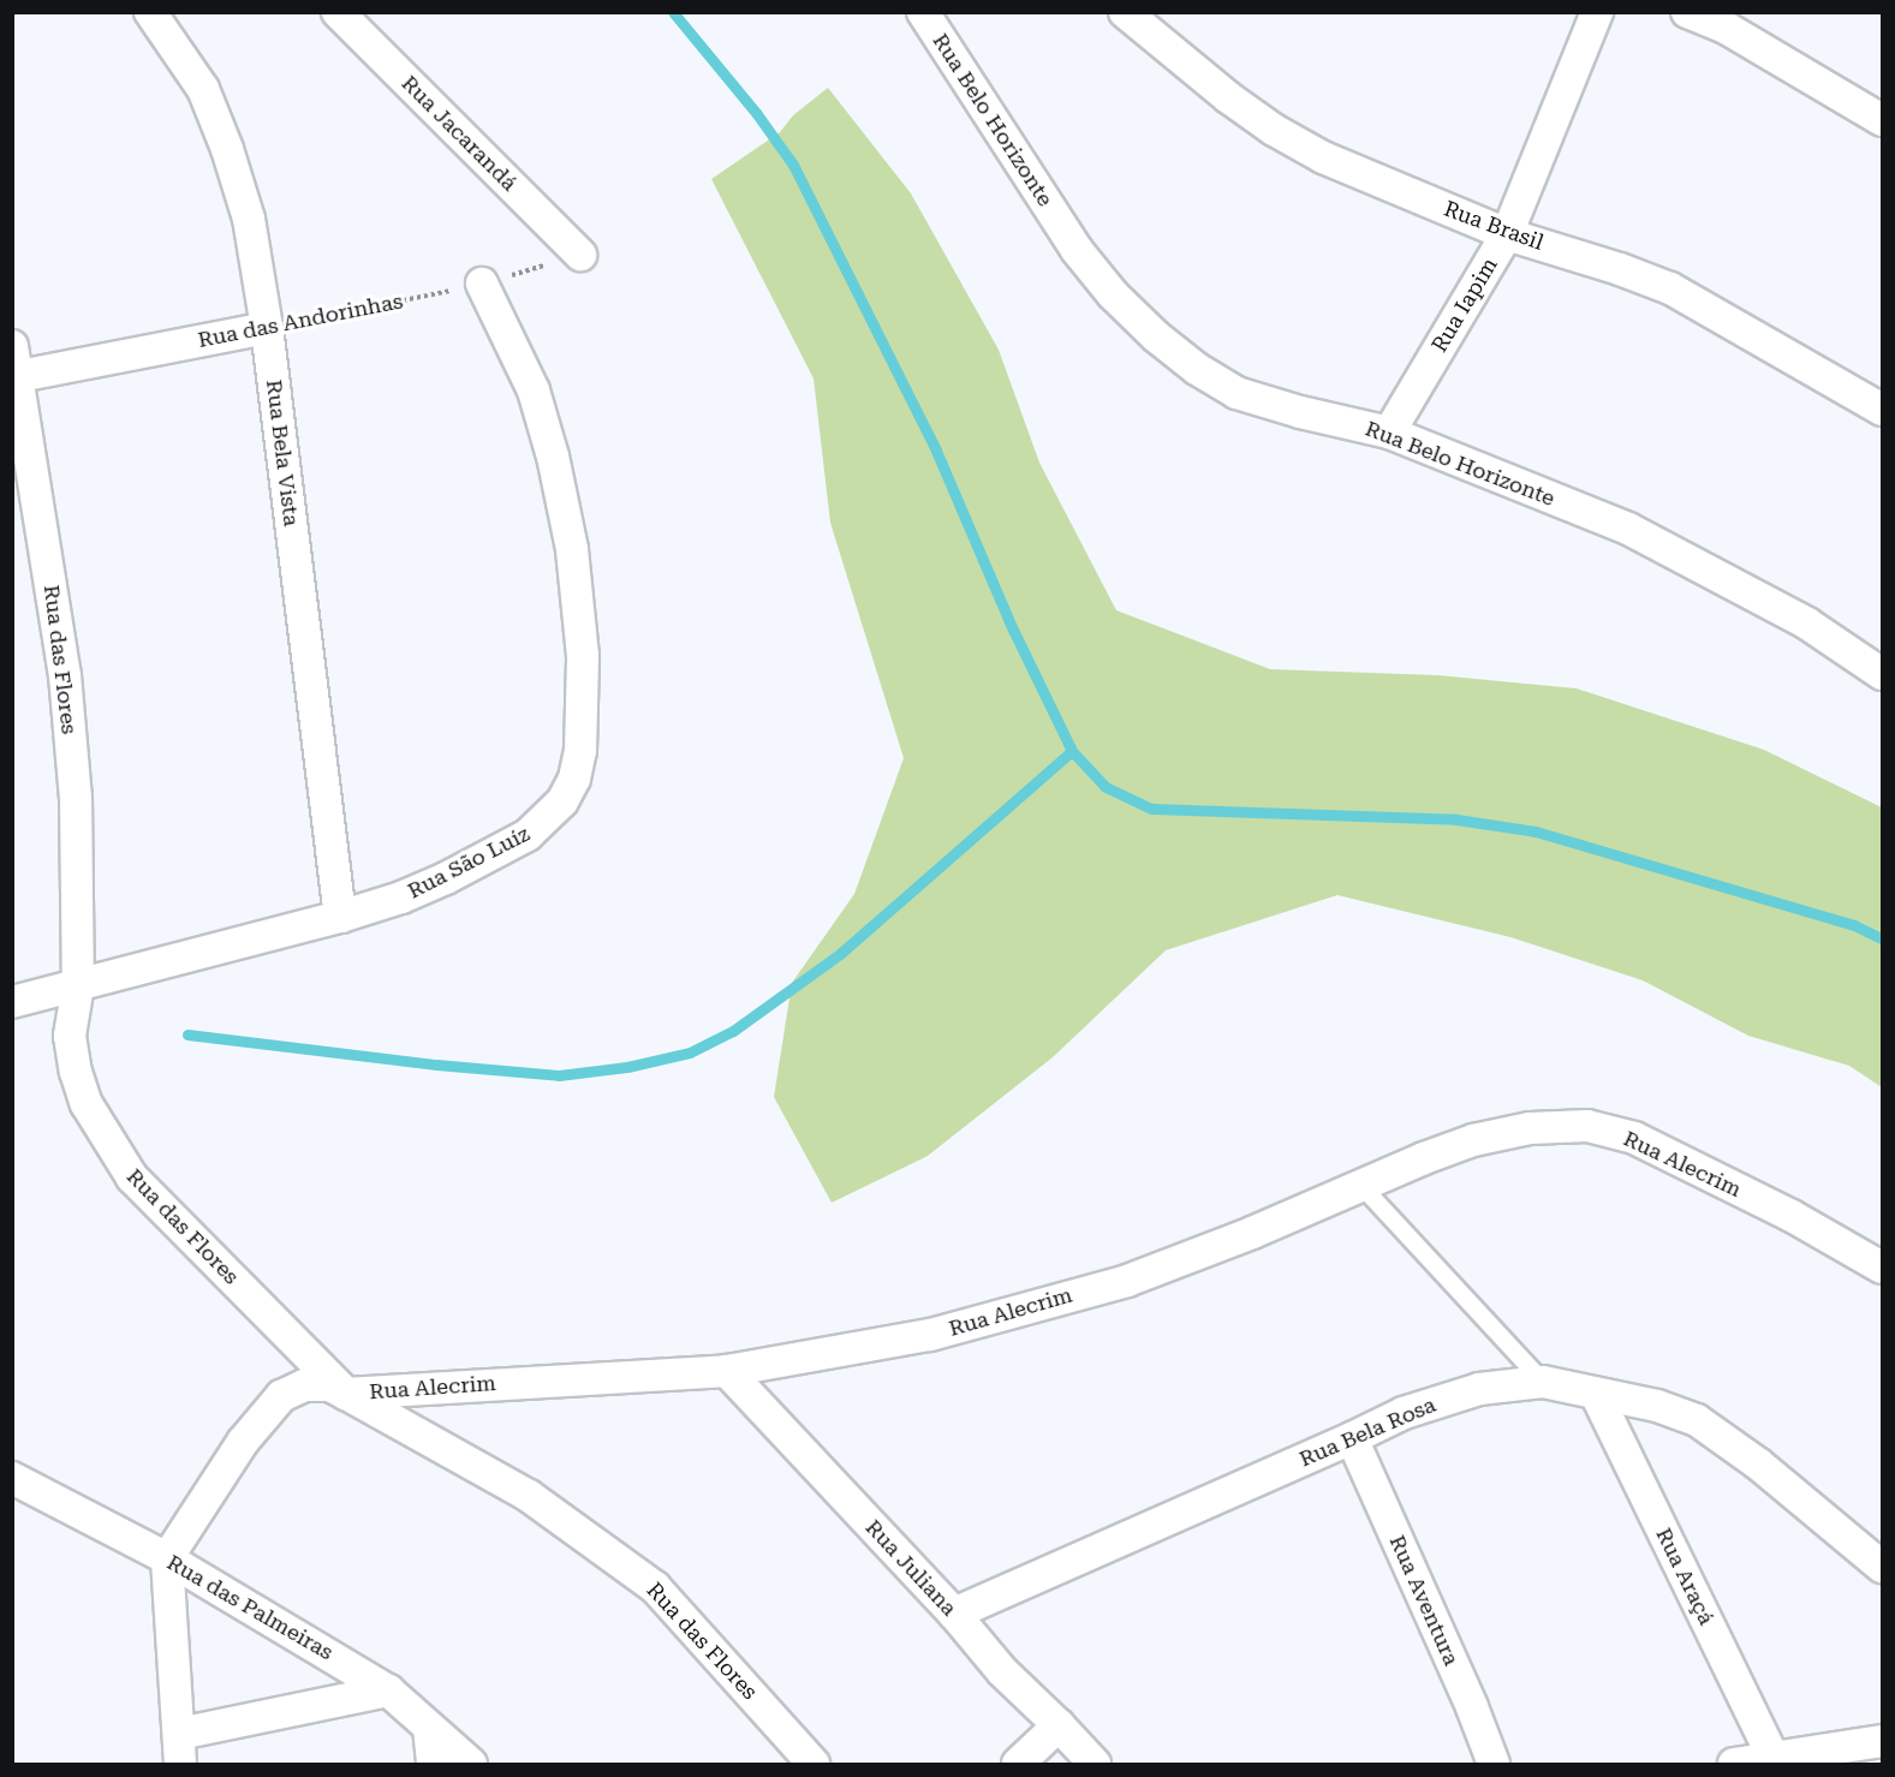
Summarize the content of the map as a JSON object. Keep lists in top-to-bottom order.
{
  "streets": {
    "street": [
      "Rua Belo Horizonte",
      "Rua Jacarandá",
      "Rua Brasil",
      "Rua Iapim",
      "Rua das Andorinhas",
      "Rua Bela Vista",
      "Rua das Flores",
      "Rua São Luíz",
      "Rua Alecrim",
      "Rua Bela Rosa",
      "Rua Juliana",
      "Rua Araçá",
      "Rua Aventura",
      "Rua das Palmeiras"
    ]
  },
  "crossings": [
    ["Rua Belo Horizonte", "Rua Iapim"],
    ["Rua Jacarandá", "Rua das Andorinhas"],
    ["Rua Brasil", "Rua Iapim"],
    ["Rua das Andorinhas", "Rua Bela Vista"],
    ["Rua das Andorinhas", "Rua das Flores"],
    ["Rua das Andorinhas", "Rua São Luíz"],
    ["Rua Bela Vista", "Rua São Luíz"],
    ["Rua das Flores", "Rua São Luíz"],
    ["Rua das Flores", "Rua Alecrim"],
    ["Rua Alecrim", "Rua Juliana"],
    ["Rua Alecrim", "Rua das Palmeiras"],
    ["Rua Bela Rosa", "Rua Juliana"],
    ["Rua Bela Rosa", "Rua Araçá"],
    ["Rua Bela Rosa", "Rua Aventura"]
  ]
}
